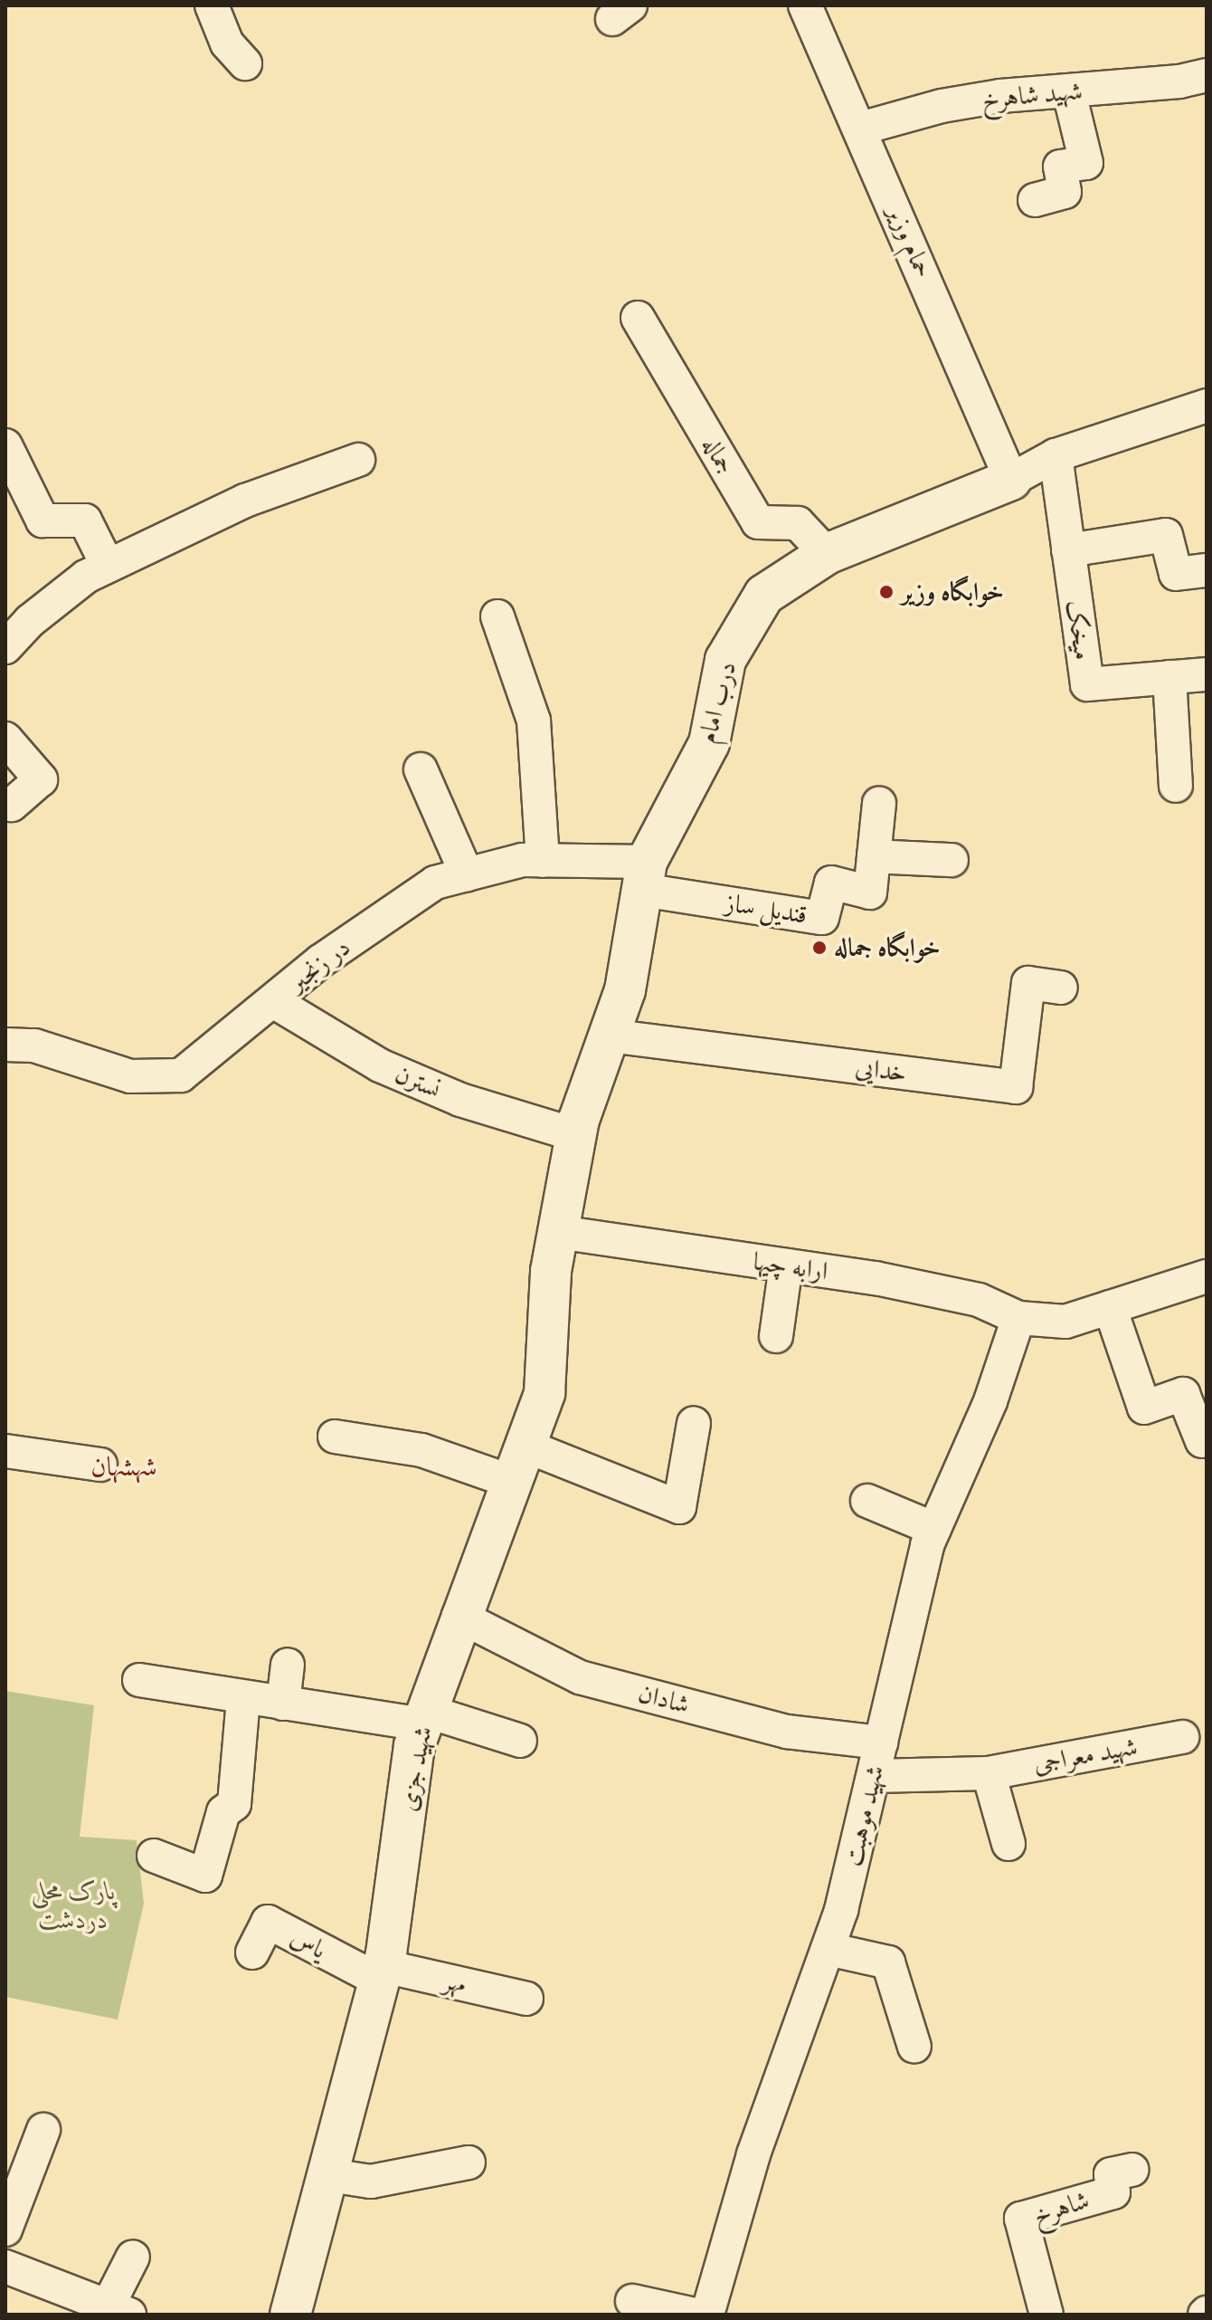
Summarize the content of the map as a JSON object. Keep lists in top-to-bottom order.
{
  "streets": {
    "street": [
      "شهید شاهرخ",
      "حمام وزیر",
      "جماله",
      "میخک",
      "درب امام",
      "قندیل ساز",
      "در زنجیر",
      "خدایی",
      "نسترن",
      "ارابه چیها",
      "شادان",
      "شهید معراجی",
      "شهید جزی",
      "شهید موهبت",
      "یاس",
      "مهر",
      "شاهرخ"
    ]
  },
  "crossings": [
    ["شهید شاهرخ", "حمام وزیر"],
    ["حمام وزیر", "درب امام"],
    ["جماله", "درب امام"],
    ["میخک", "درب امام"],
    ["درب امام", "قندیل ساز"],
    ["درب امام", "در زنجیر"],
    ["درب امام", "خدایی"],
    ["درب امام", "نسترن"],
    ["درب امام", "ارابه چیها"],
    ["درب امام", "شهید جزی"],
    ["قندیل ساز", "در زنجیر"],
    ["در زنجیر", "نسترن"],
    ["ارابه چیها", "شهید جزی"],
    ["ارابه چیها", "شهید موهبت"],
    ["شادان", "شهید جزی"],
    ["شادان", "شهید موهبت"],
    ["شهید معراجی", "شهید موهبت"],
    ["شهید جزی", "یاس"],
    ["شهید جزی", "مهر"],
    ["یاس", "مهر"]
  ],
  "districts": ["شهشهان"],
  "parks": ["پارک محلی دردشت"],
  "places": ["خوابگاه وزیر", "خوابگاه جماله"]
}
